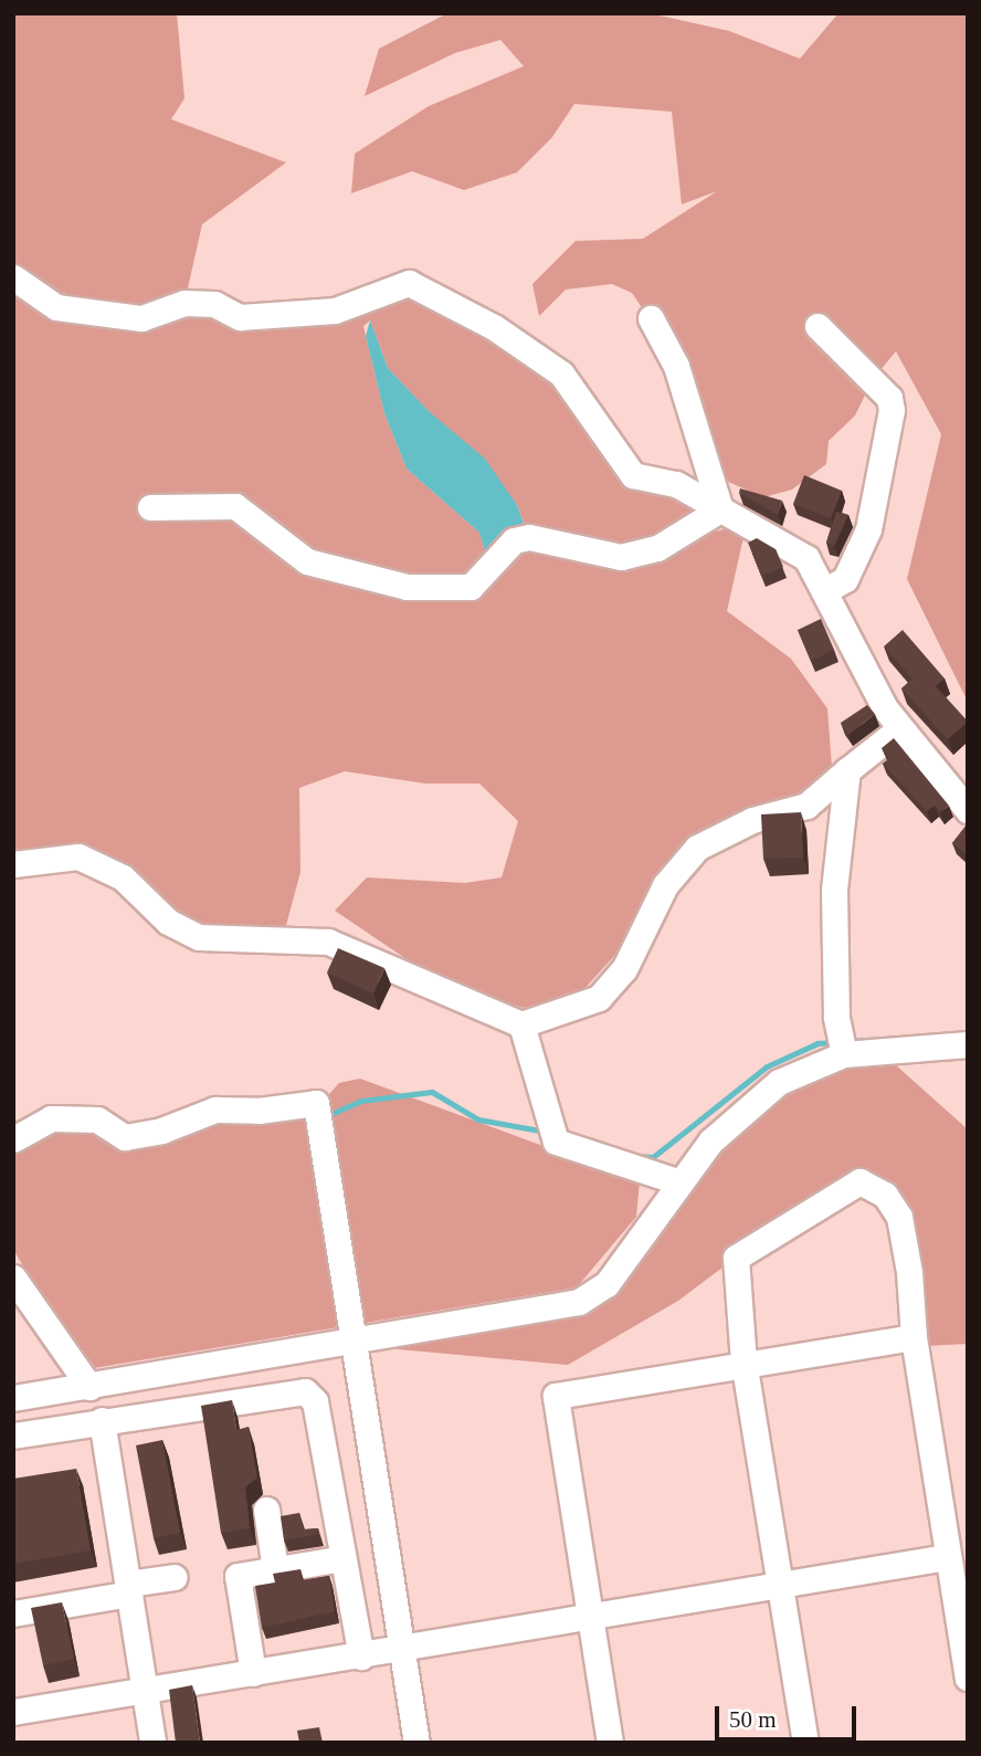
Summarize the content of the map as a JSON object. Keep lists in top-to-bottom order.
{
  "scale_bar": "50 m"
}
